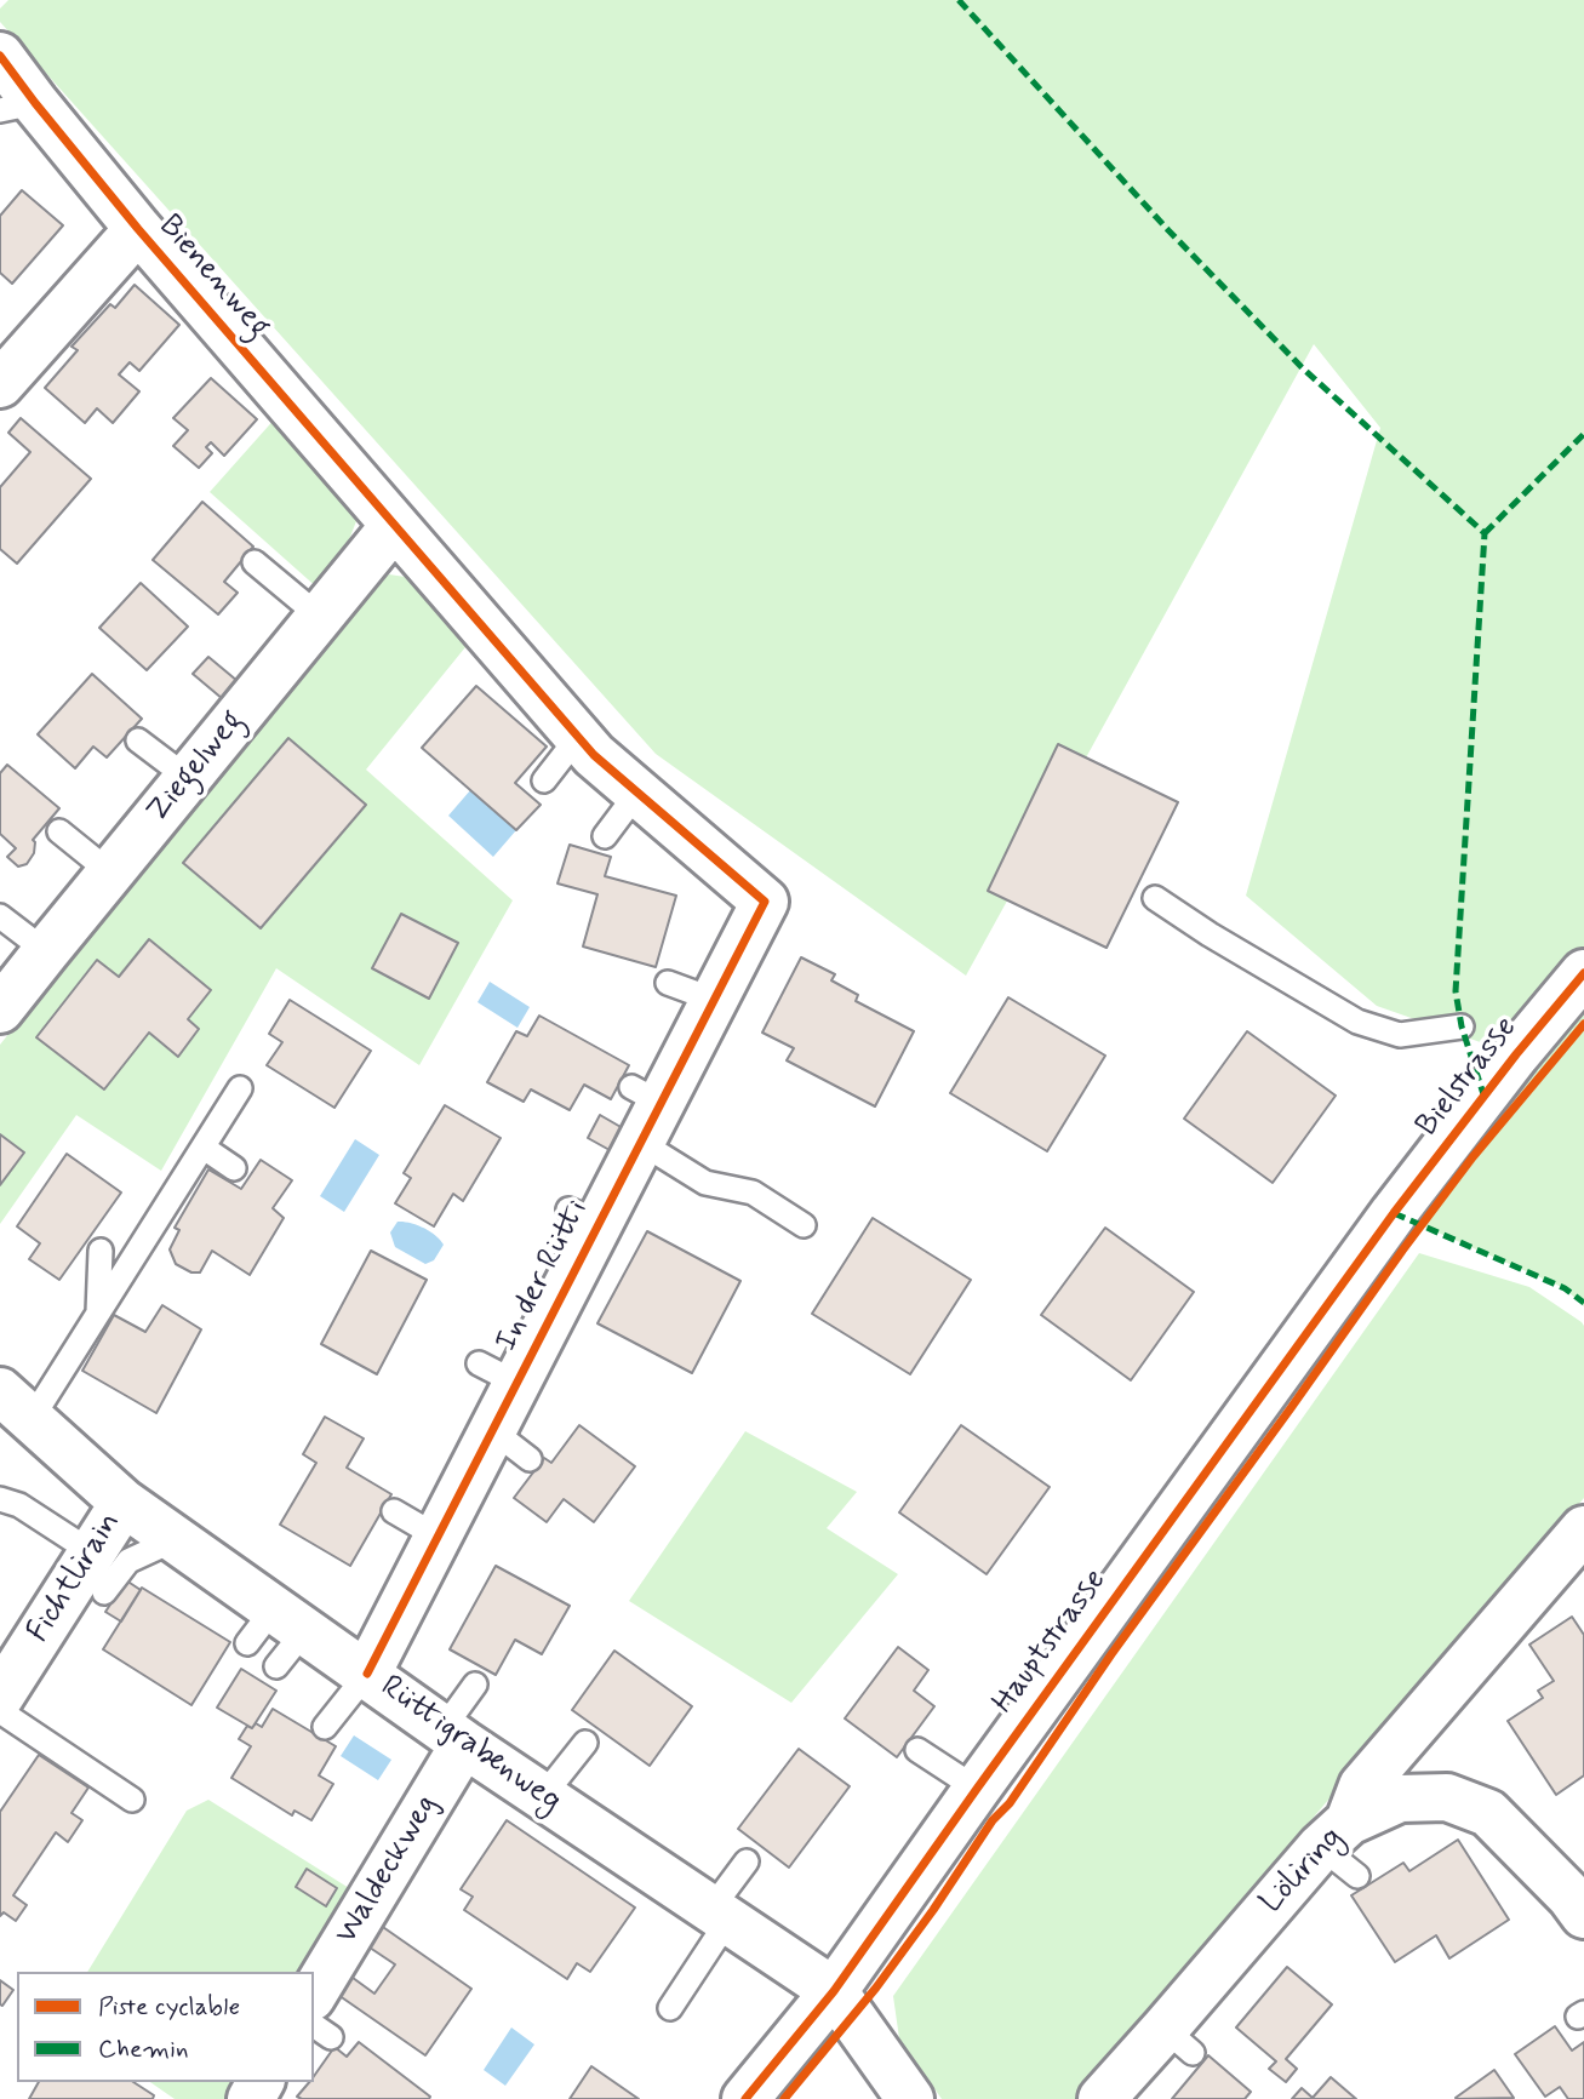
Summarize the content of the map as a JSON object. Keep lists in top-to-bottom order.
{
  "streets": {
    "street": [
      "Bienenweg",
      "Ziegelweg",
      "Bielstrasse",
      "In der Rütti",
      "Fichtlirain",
      "Hauptstrasse",
      "Rüttigrabenweg",
      "Waldeckweg",
      "Löliring"
    ]
  },
  "crossings": [
    ["Bienenweg", "Ziegelweg"],
    ["Bienenweg", "In der Rütti"],
    ["Bielstrasse", "Hauptstrasse"],
    ["In der Rütti", "Rüttigrabenweg"],
    ["Fichtlirain", "Rüttigrabenweg"],
    ["Hauptstrasse", "Rüttigrabenweg"],
    ["Rüttigrabenweg", "Waldeckweg"]
  ],
  "legend": ["Piste cyclable", "Chemin"]
}
